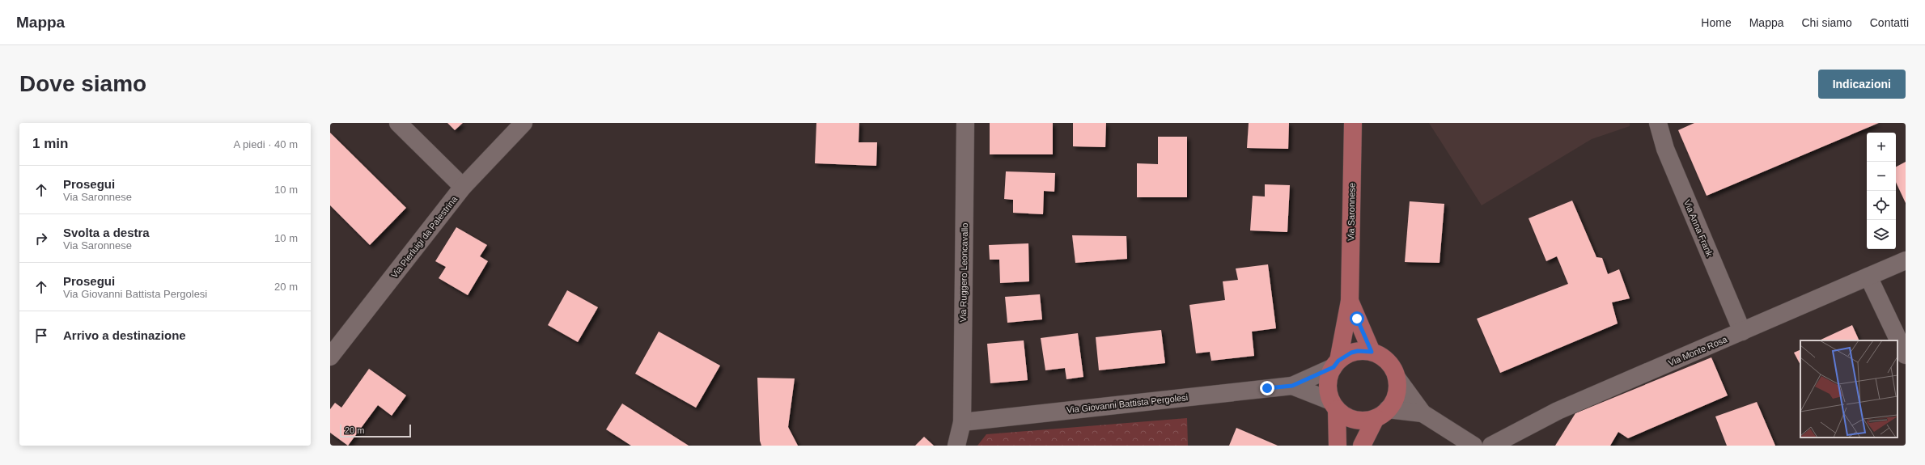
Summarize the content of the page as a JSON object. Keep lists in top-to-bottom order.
{
  "streets": {
    "main road": ["Via Saronnese"],
    "street": [
      "Via Anna Frank",
      "Via Pierluigi da Palestrina",
      "Via Ruggero Leoncavallo",
      "Via Monte Rosa",
      "Via Giovanni Battista Pergolesi"
    ]
  },
  "crossings": [
    ["Via Saronnese", "Via Giovanni Battista Pergolesi"],
    ["Via Anna Frank", "Via Monte Rosa"],
    ["Via Ruggero Leoncavallo", "Via Giovanni Battista Pergolesi"]
  ],
  "scale_bar": "20 m",
  "page": {
    "header": "Mappa",
    "nav": [
      "Home",
      "Mappa",
      "Chi siamo",
      "Contatti"
    ],
    "buttons": "Indicazioni",
    "title": "Dove siamo",
    "heading": ["1 min", "A piedi · 40 m"],
    "map_buttons": ["+", "−"],
    "list": [
      ["Prosegui", "Via Saronnese", "10 m"],
      ["Svolta a destra", "Via Saronnese", "10 m"],
      ["Prosegui", "Via Giovanni Battista Pergolesi", "20 m"],
      "Arrivo a destinazione"
    ],
    "scale": "20 m"
  }
}
